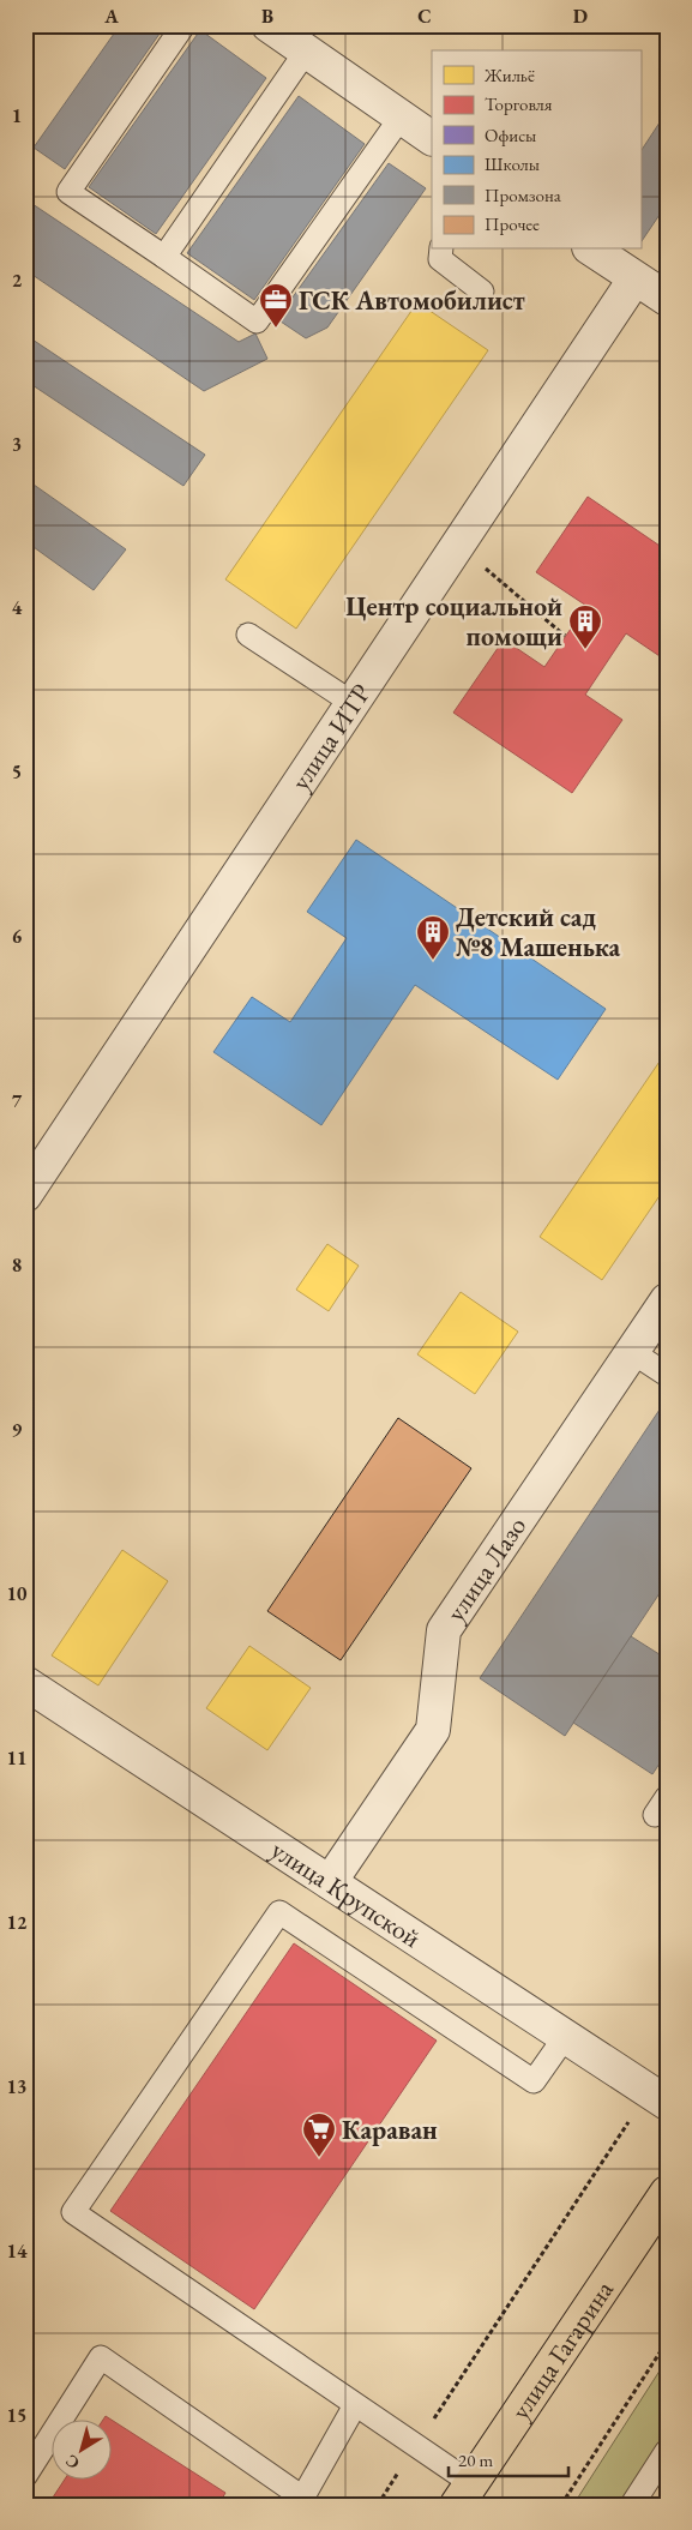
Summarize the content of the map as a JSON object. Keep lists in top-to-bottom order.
{
  "streets": {
    "main road": ["улица Гагарина"],
    "street": ["улица ИТР", "улица Лазо", "улица Крупской"]
  },
  "crossings": [
    ["улица Лазо", "улица Крупской"]
  ],
  "places": {
    "office": ["ГСК Автомобилист"],
    "building": ["Центр социальной помощи", "Детский сад №8 Машенька"],
    "supermarket": ["Караван"]
  },
  "legend": [
    "Жильё",
    "Торговля",
    "Офисы",
    "Школы",
    "Промзона",
    "Прочее"
  ],
  "scale_bar": "20 m",
  "north": "bottom left",
  "grid": {
    "columns": [
      "A",
      "B",
      "C",
      "D"
    ],
    "rows": [
      "1",
      "2",
      "3",
      "4",
      "5",
      "6",
      "7",
      "8",
      "9",
      "10",
      "11",
      "12",
      "13",
      "14",
      "15"
    ]
  }
}
